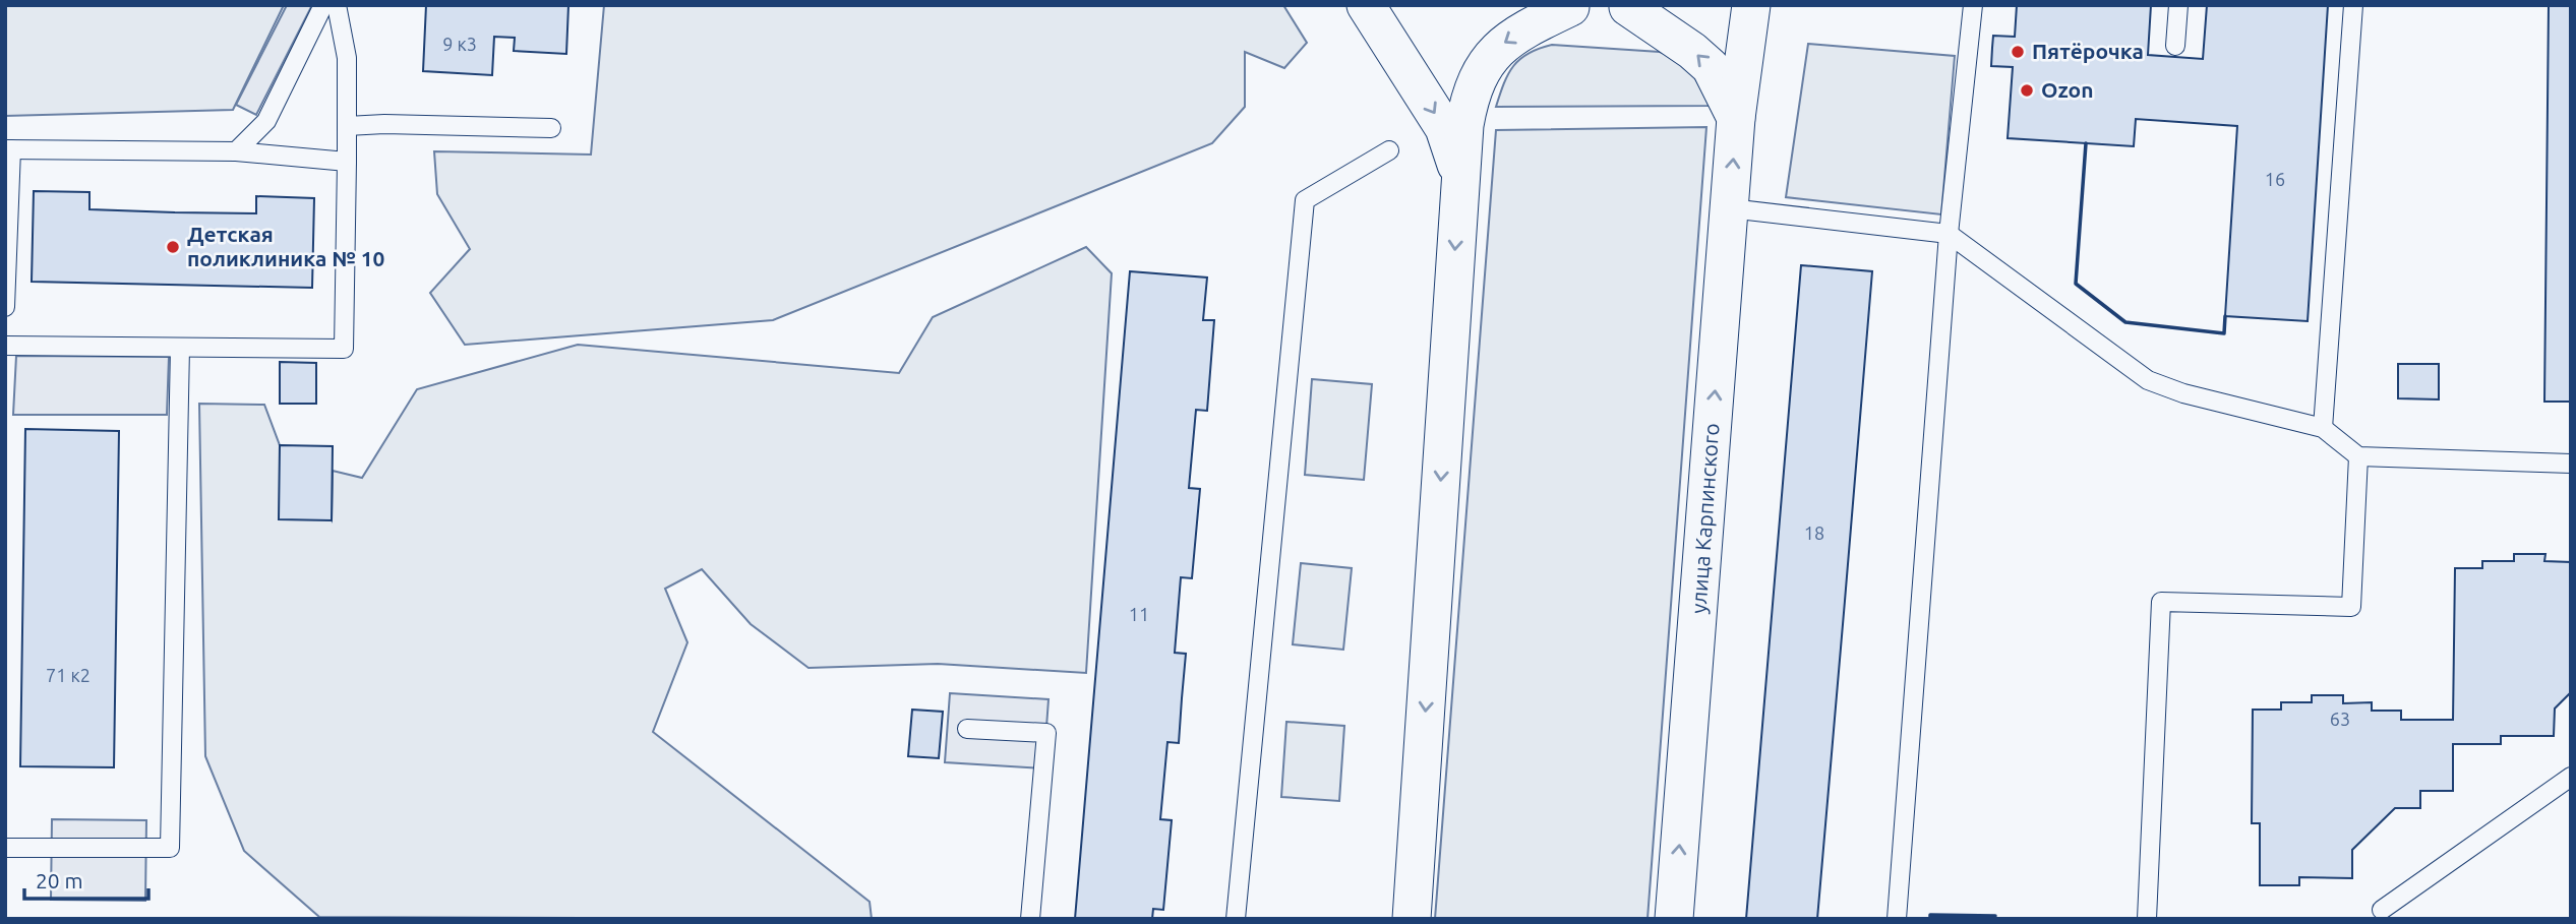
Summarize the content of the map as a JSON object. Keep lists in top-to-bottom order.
{
  "streets": {
    "street": ["улица Карпинского"]
  },
  "places": ["Пятёрочка", "Ozon", "Детская поликлиника № 10"],
  "house_numbers": [
    "9 к3",
    "16",
    "18",
    "11",
    "71 к2",
    "63"
  ],
  "scale_bar": "20 m"
}
